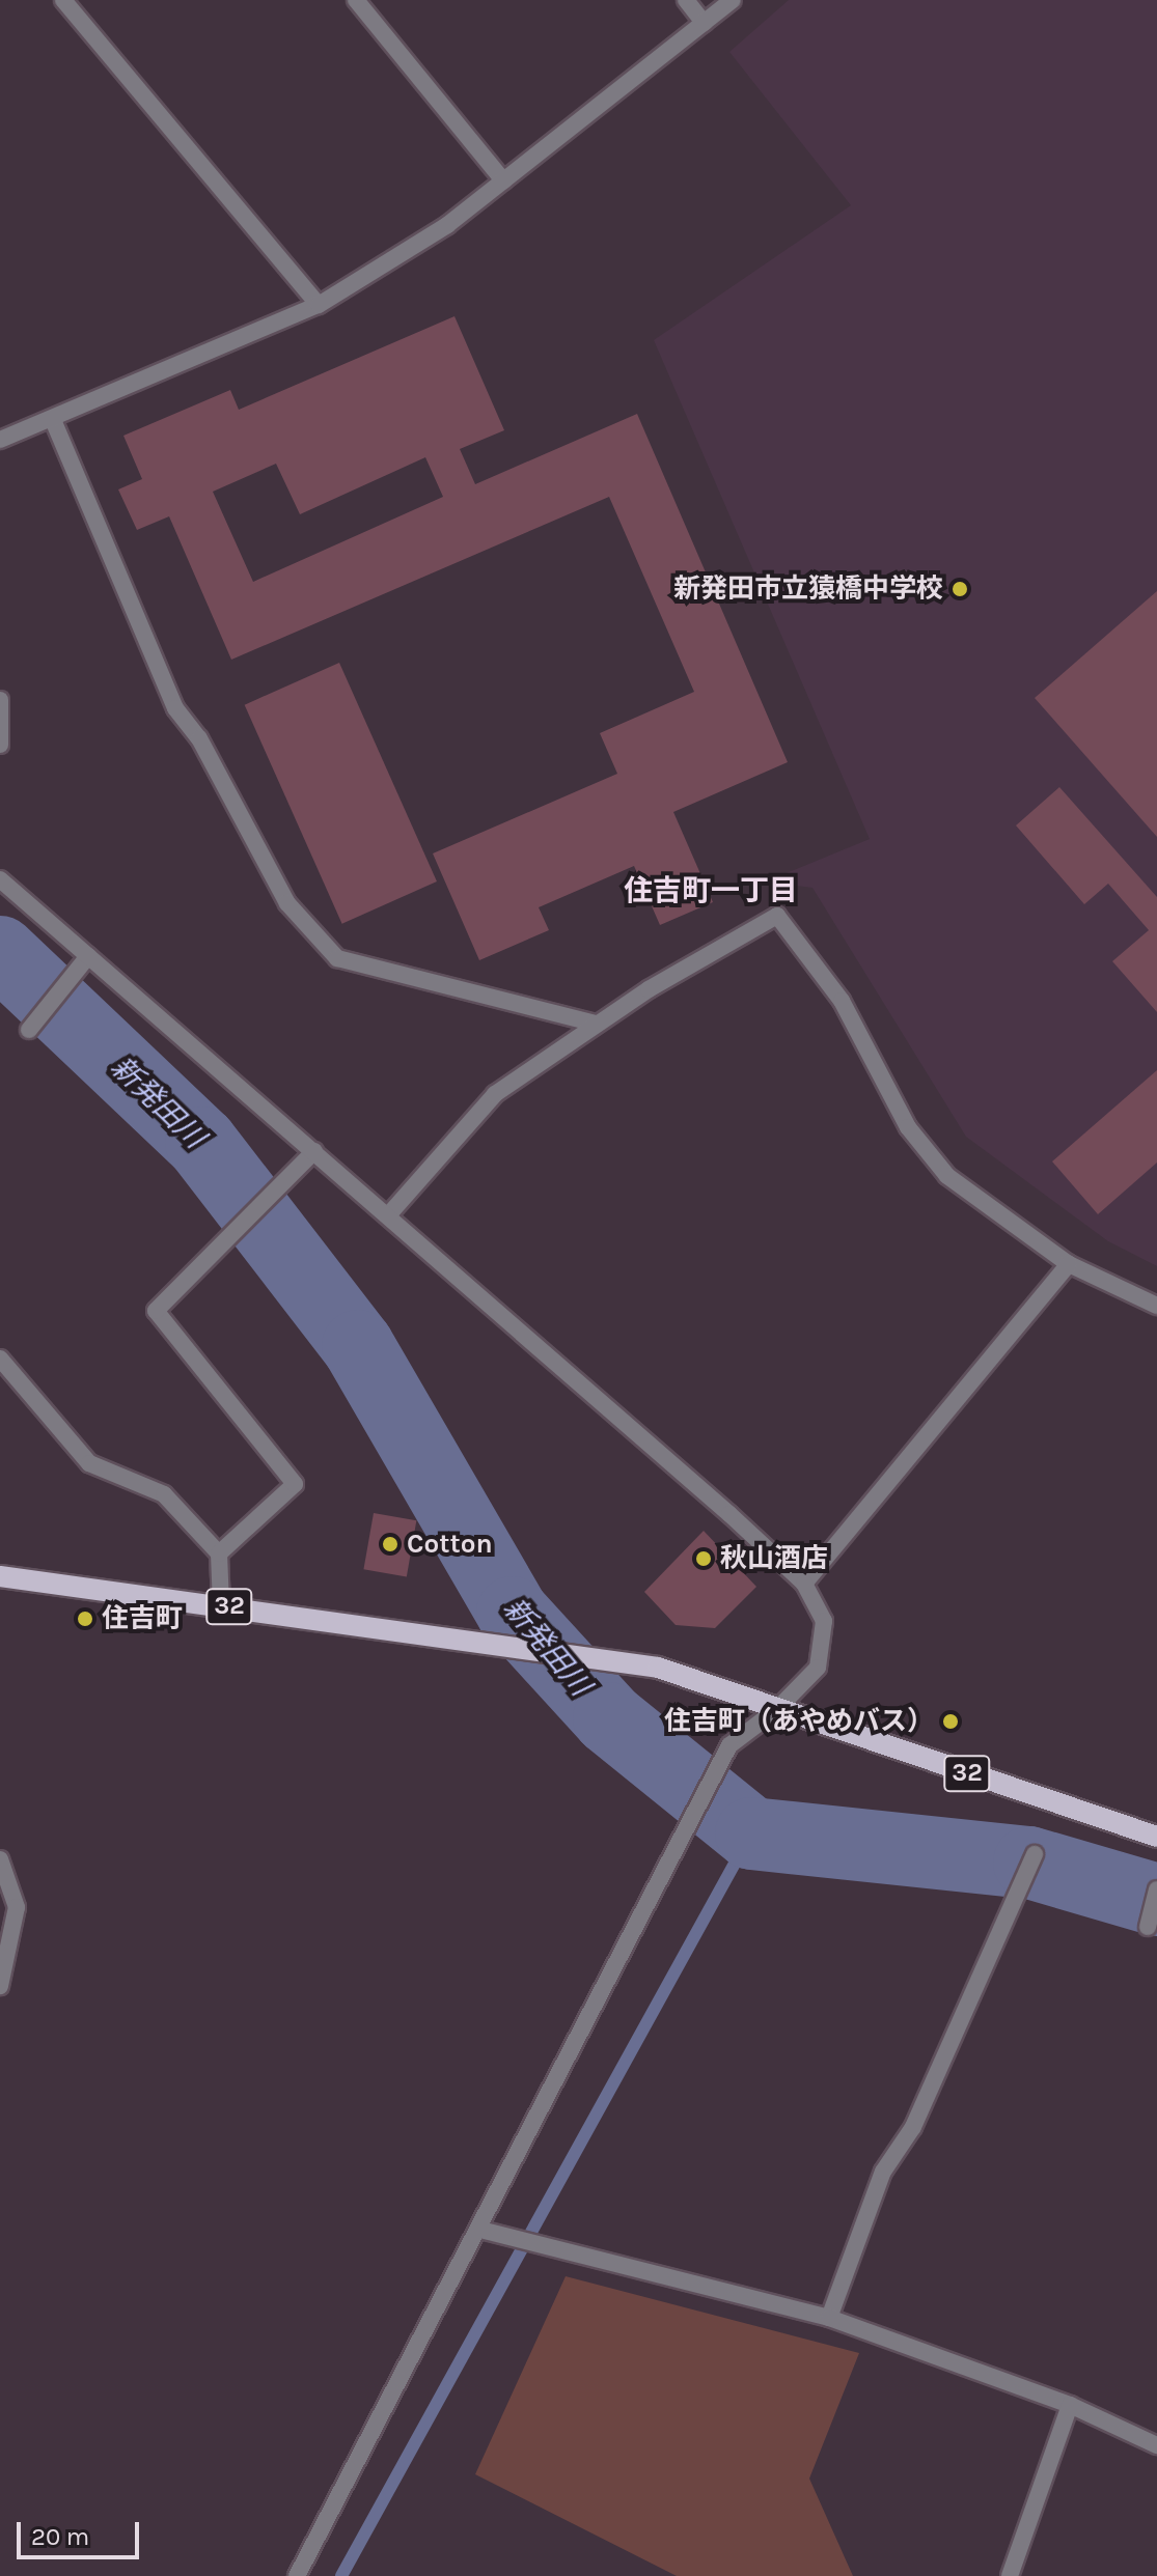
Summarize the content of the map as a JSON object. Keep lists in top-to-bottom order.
{
  "streets": {
    "main road": ["32"]
  },
  "districts": ["住吉町一丁目"],
  "water": ["新発田川"],
  "places": [
    "新発田市立猿橋中学校",
    "Cotton",
    "秋山酒店",
    "住吉町",
    "住吉町（あやめバス）"
  ],
  "scale_bar": "20 m"
}
